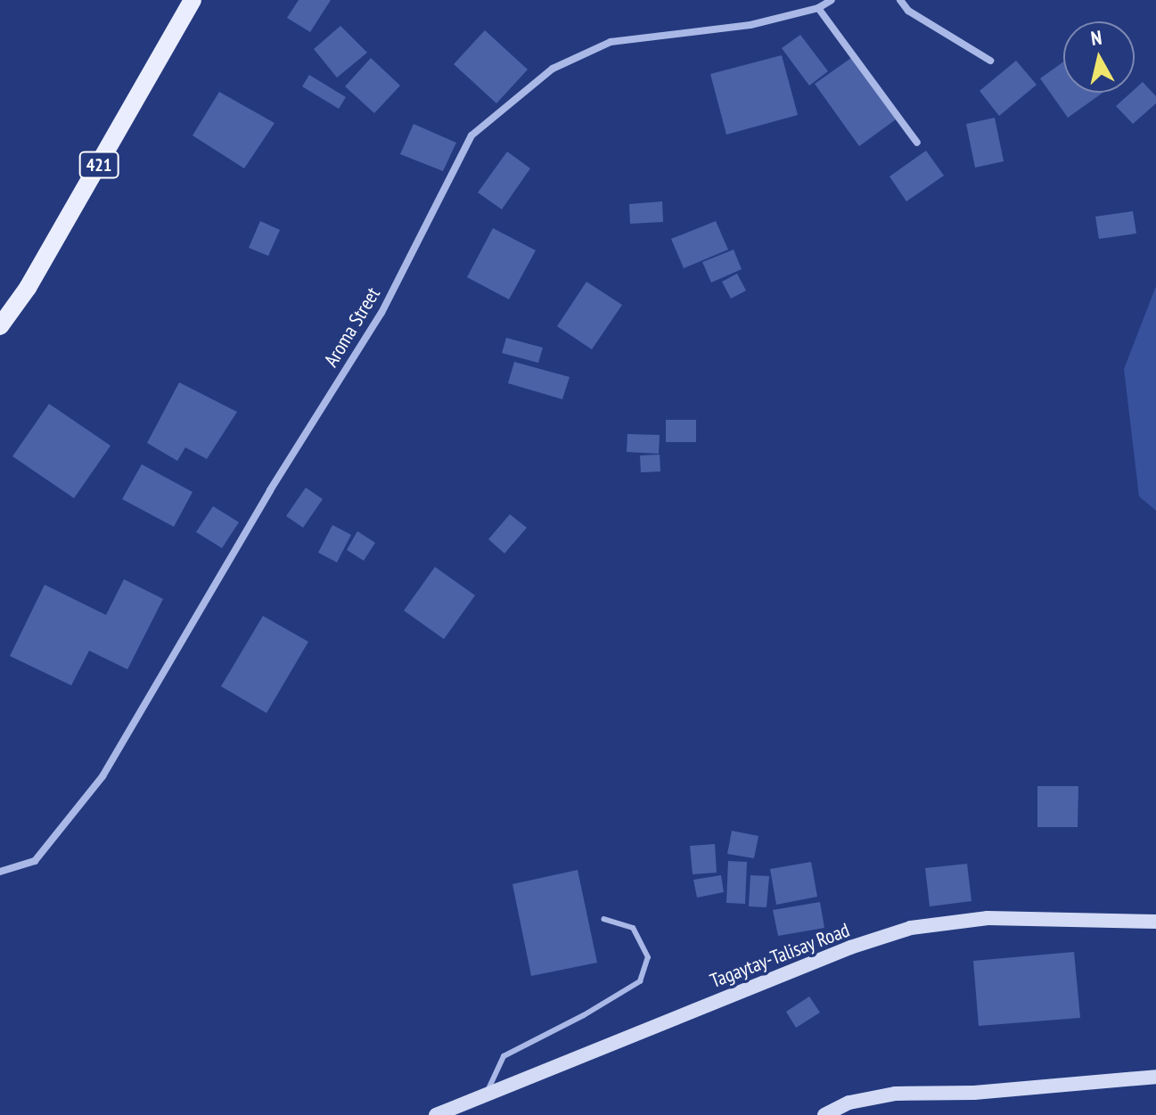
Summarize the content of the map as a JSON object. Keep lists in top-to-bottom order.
{
  "streets": {
    "main road": ["421", "Tagaytay-Talisay Road"],
    "street": ["Aroma Street"]
  },
  "north": "top"
}
